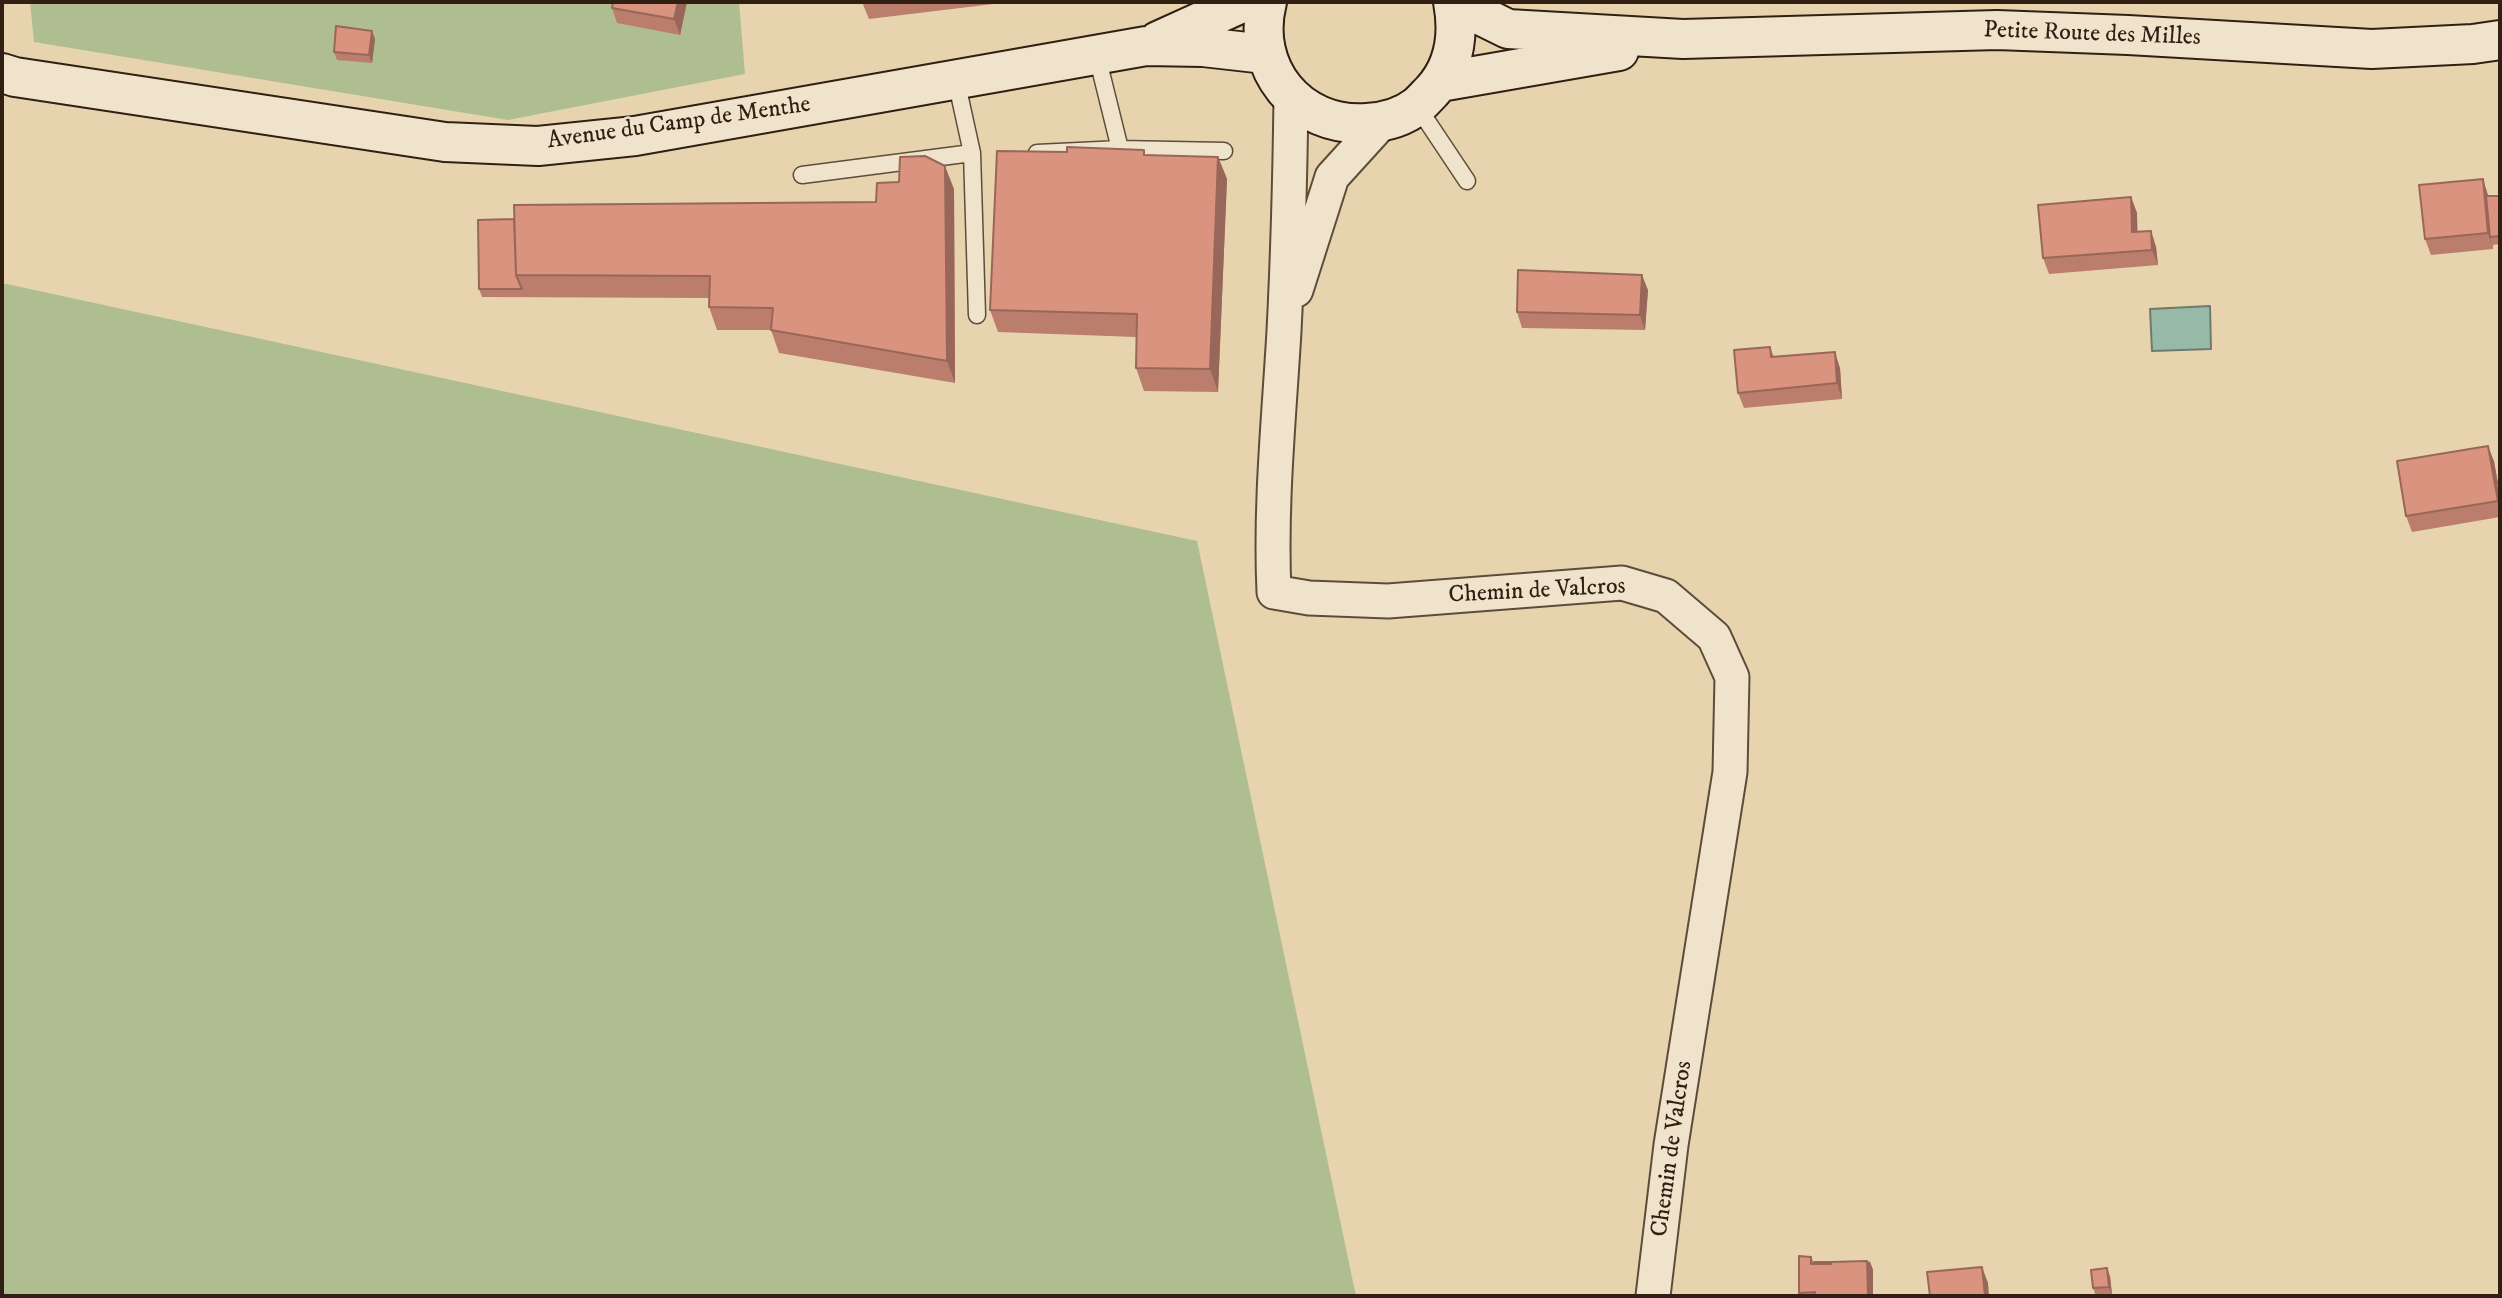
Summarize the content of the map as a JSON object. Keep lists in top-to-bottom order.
{
  "streets": {
    "main road": ["Petite Route des Milles", "Avenue du Camp de Menthe"],
    "street": ["Chemin de Valcros"]
  },
  "crossings": [
    ["Petite Route des Milles", "Chemin de Valcros"]
  ]
}
